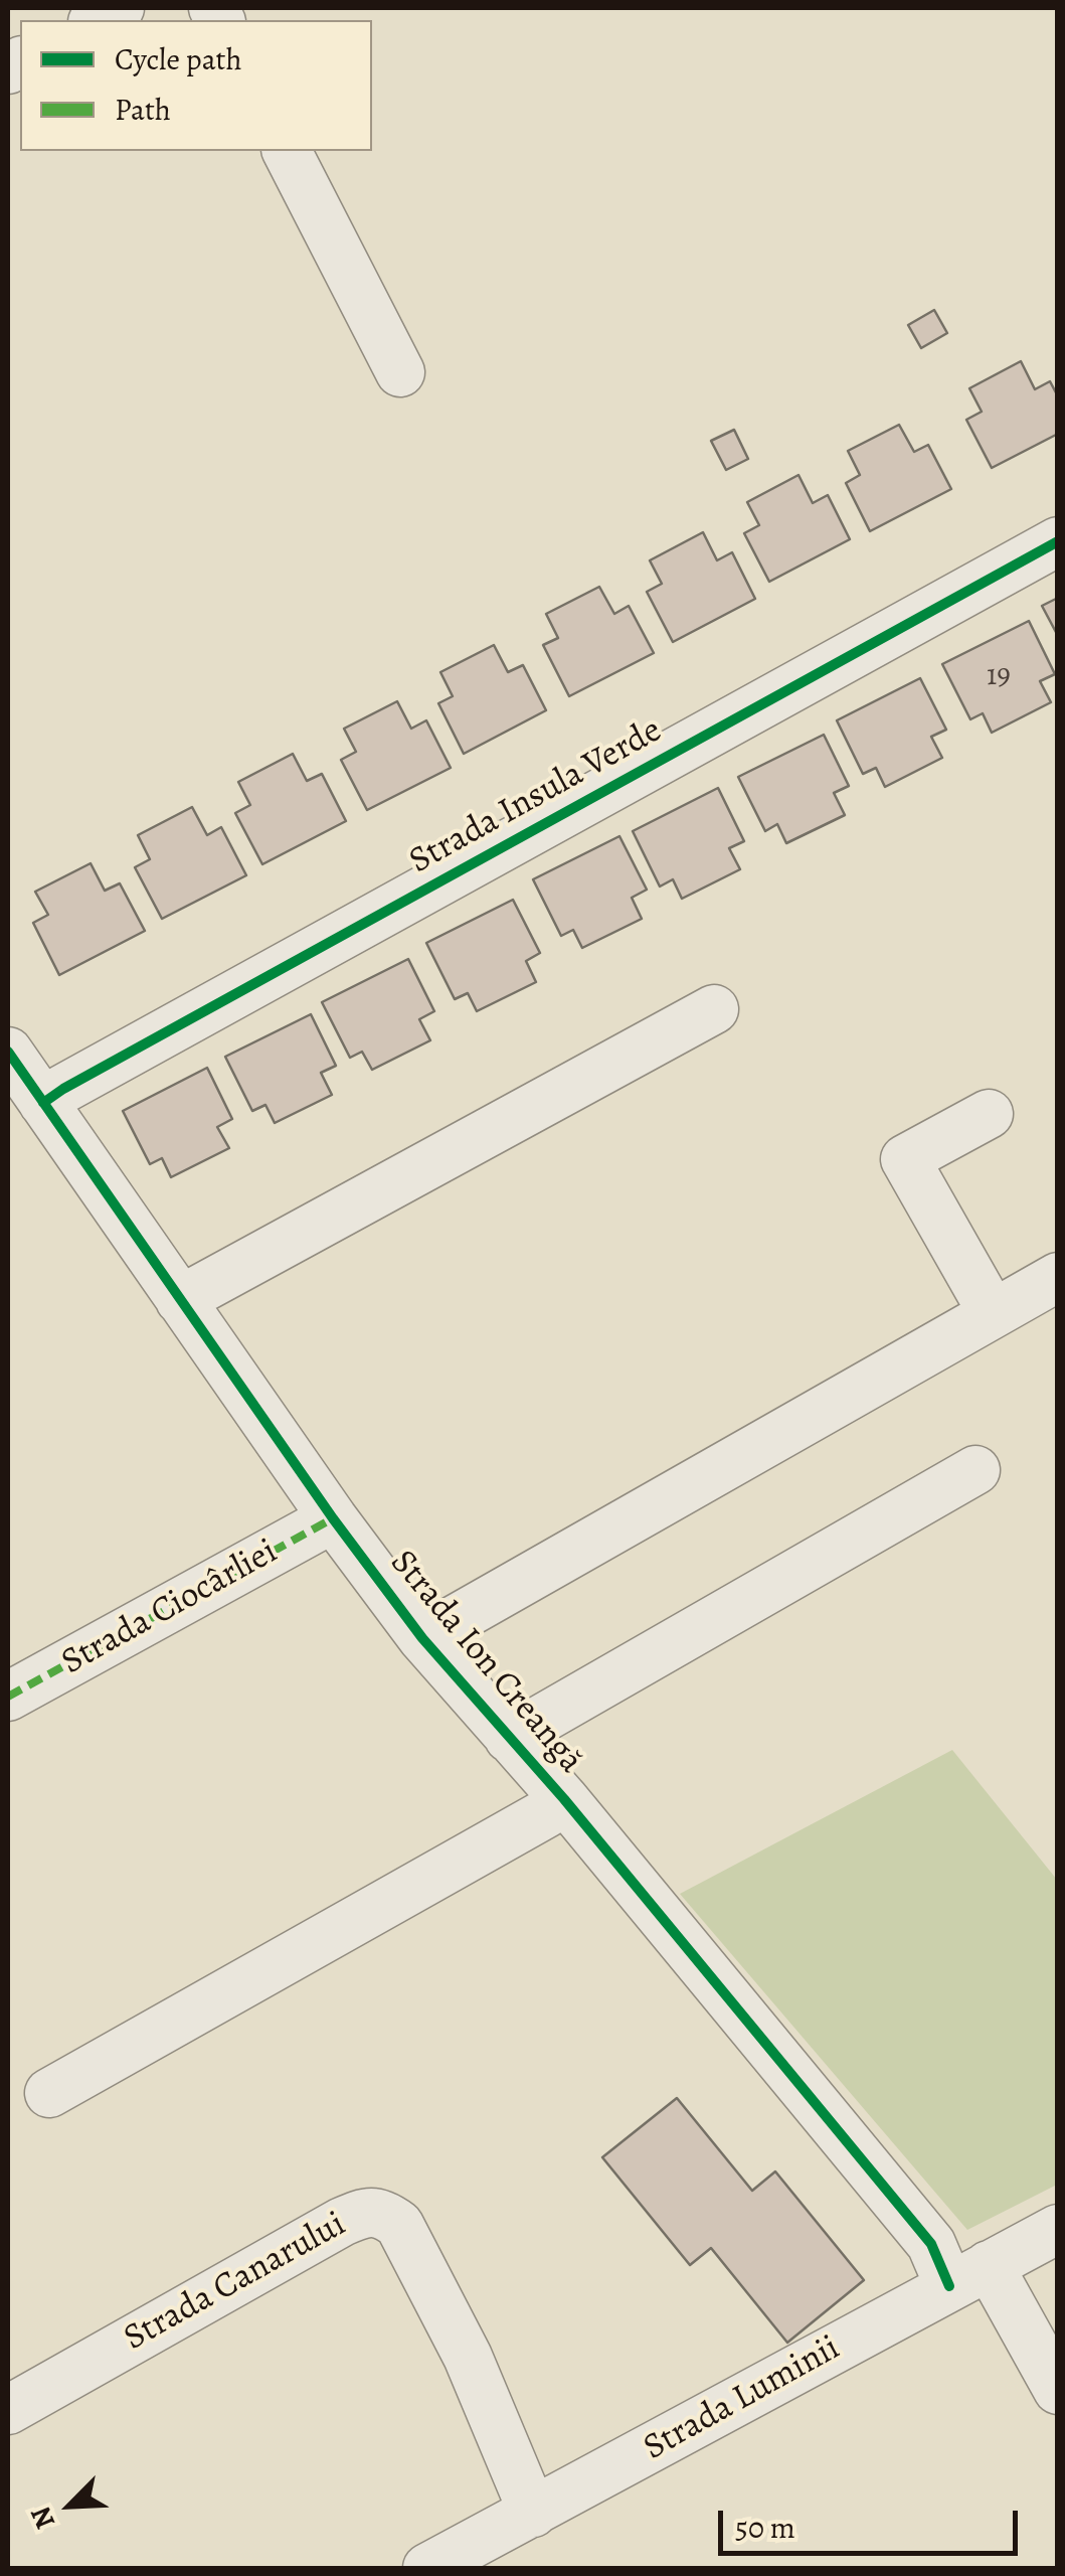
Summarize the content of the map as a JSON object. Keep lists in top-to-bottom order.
{
  "streets": {
    "street": [
      "Strada Insula Verde",
      "Strada Ciocârliei",
      "Strada Ion Creangă",
      "Strada Canarului",
      "Strada Luminii"
    ]
  },
  "crossings": [
    ["Strada Insula Verde", "Strada Ion Creangă"],
    ["Strada Ciocârliei", "Strada Ion Creangă"],
    ["Strada Ion Creangă", "Strada Luminii"],
    ["Strada Canarului", "Strada Luminii"]
  ],
  "house_numbers": ["19"],
  "legend": ["Cycle path", "Path"],
  "scale_bar": "50 m",
  "north": "bottom left"
}
